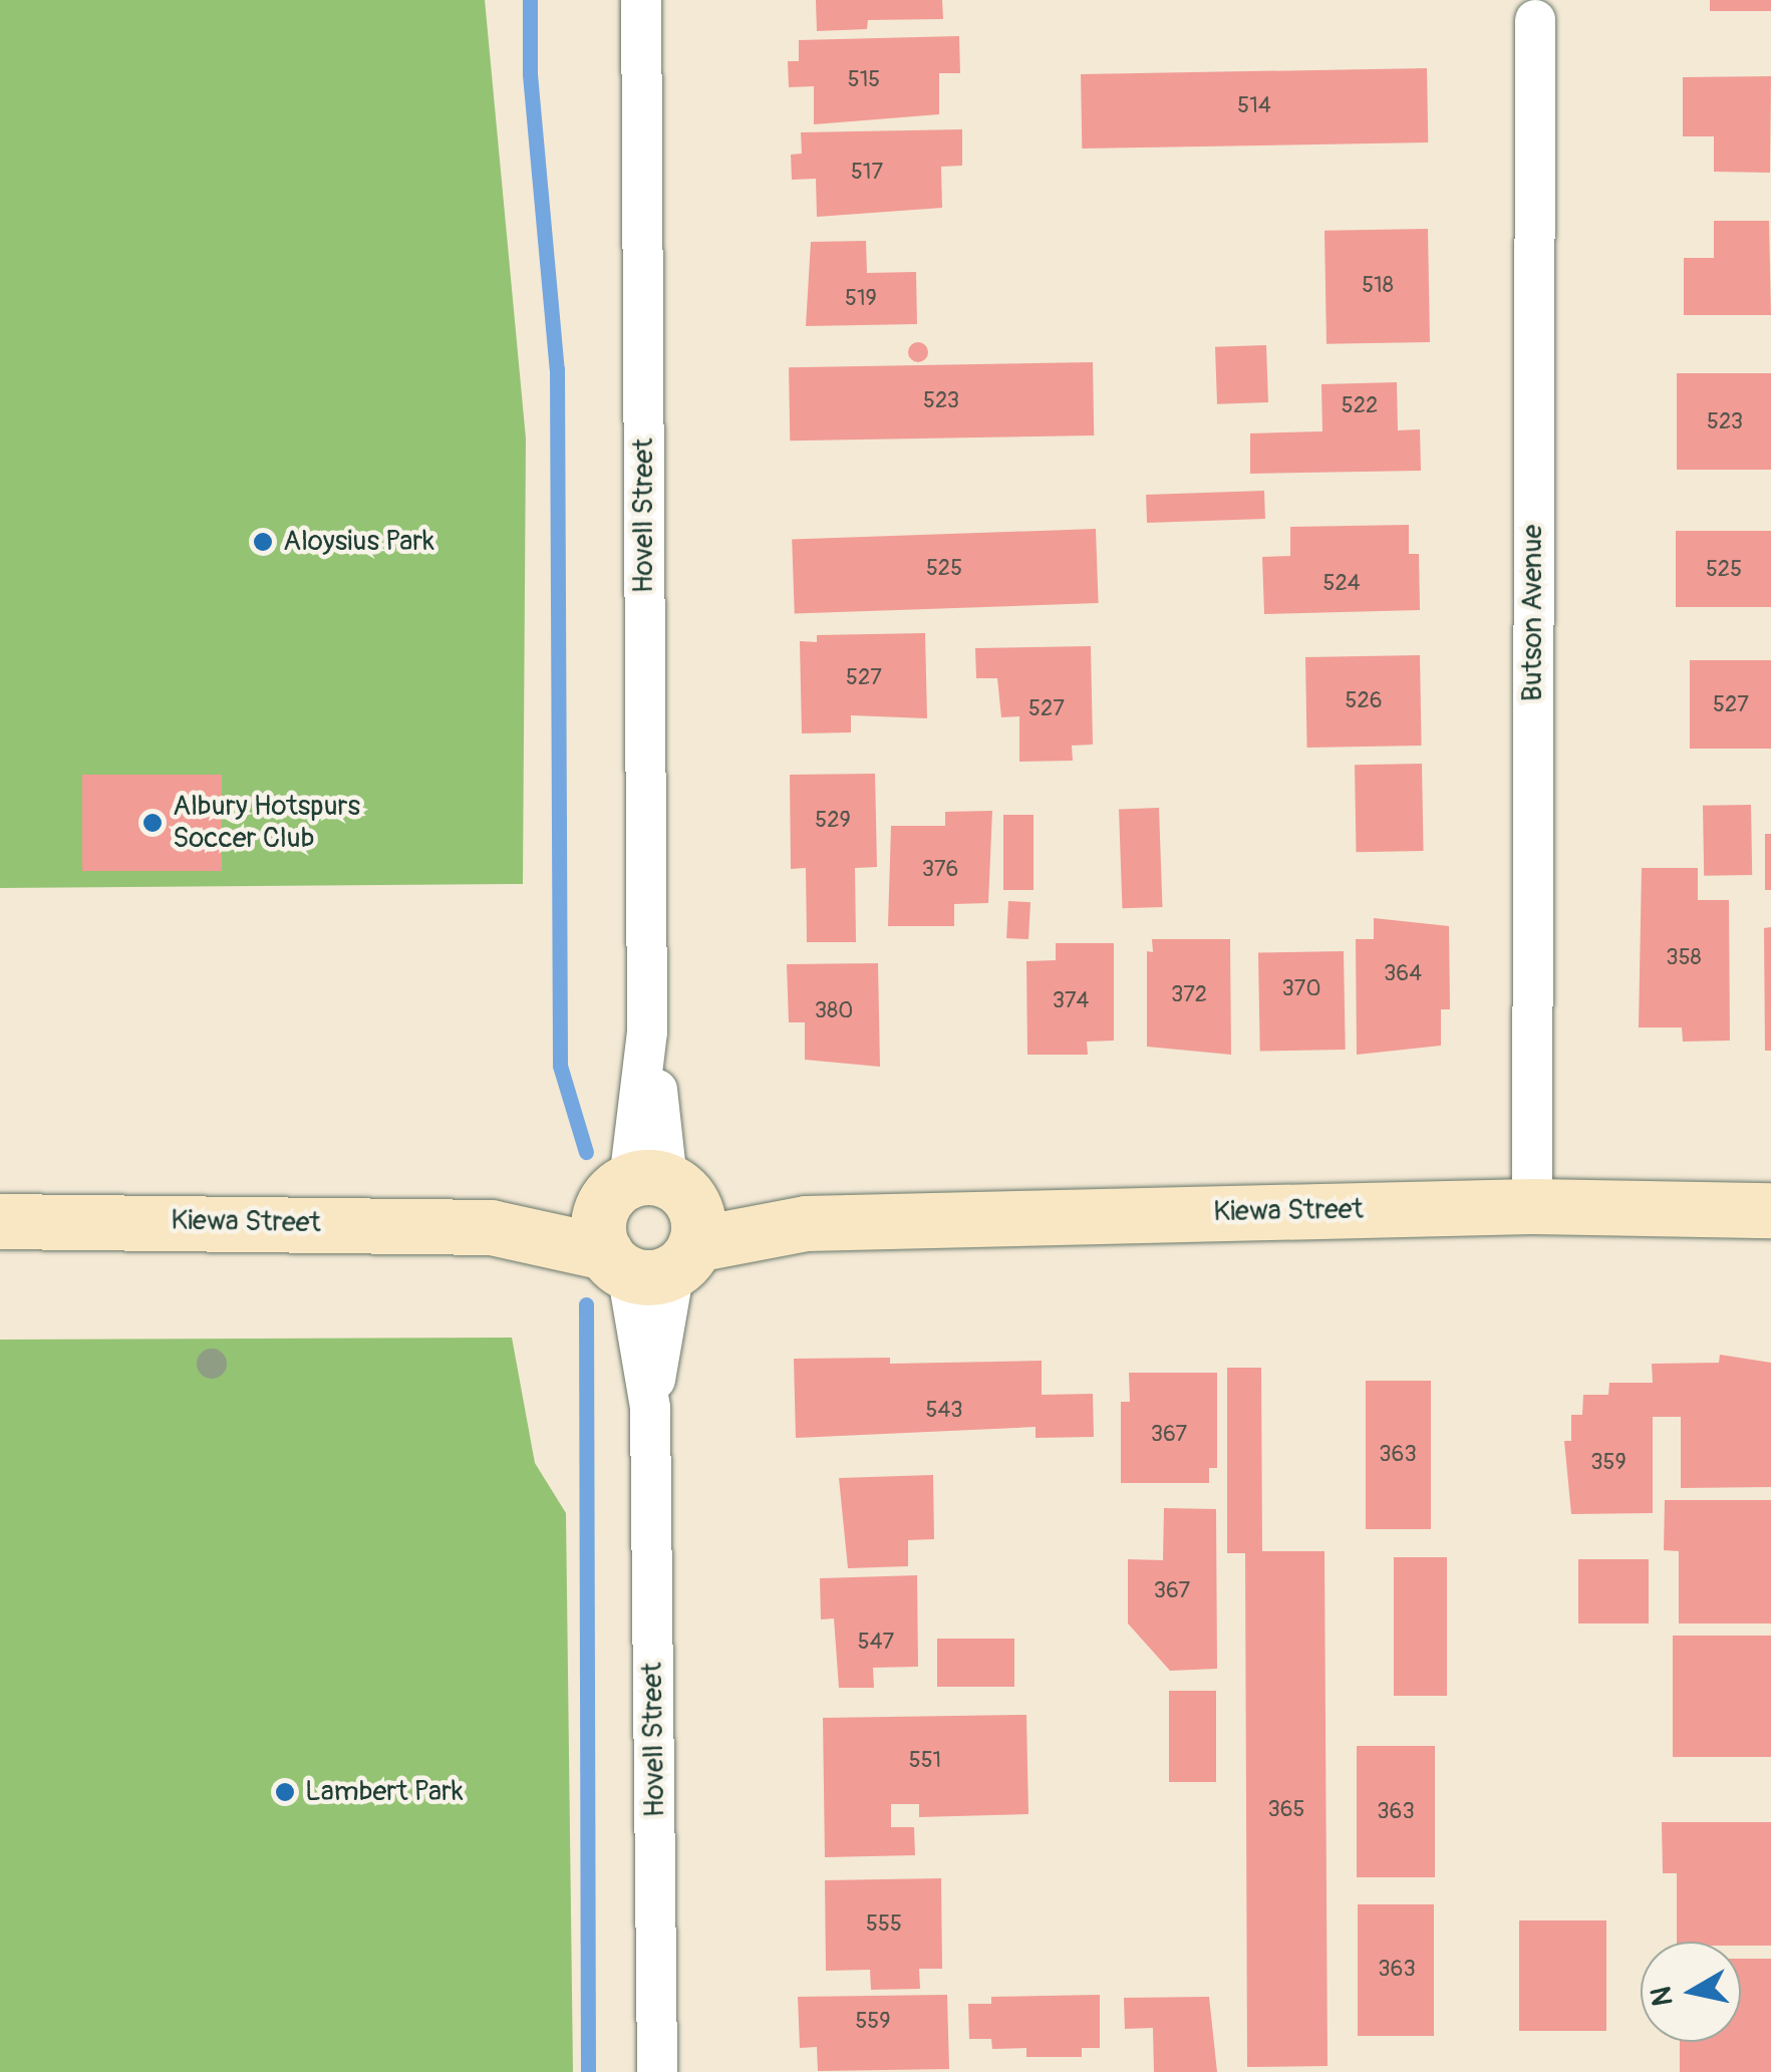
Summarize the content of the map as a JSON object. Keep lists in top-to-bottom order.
{
  "streets": {
    "street": ["Hovell Street", "Butson Avenue", "Kiewa Street"]
  },
  "crossings": [
    ["Hovell Street", "Kiewa Street"],
    ["Butson Avenue", "Kiewa Street"]
  ],
  "places": ["Aloysius Park", "Albury Hotspurs Soccer Club", "Lambert Park"],
  "house_numbers": [
    "515",
    "514",
    "517",
    "518",
    "519",
    "523",
    "522",
    "523",
    "525",
    "525",
    "524",
    "527",
    "526",
    "527",
    "527",
    "529",
    "376",
    "358",
    "364",
    "370",
    "372",
    "374",
    "380",
    "543",
    "367",
    "363",
    "359",
    "367",
    "547",
    "551",
    "365",
    "363",
    "555",
    "363",
    "559"
  ],
  "north": "left"
}
